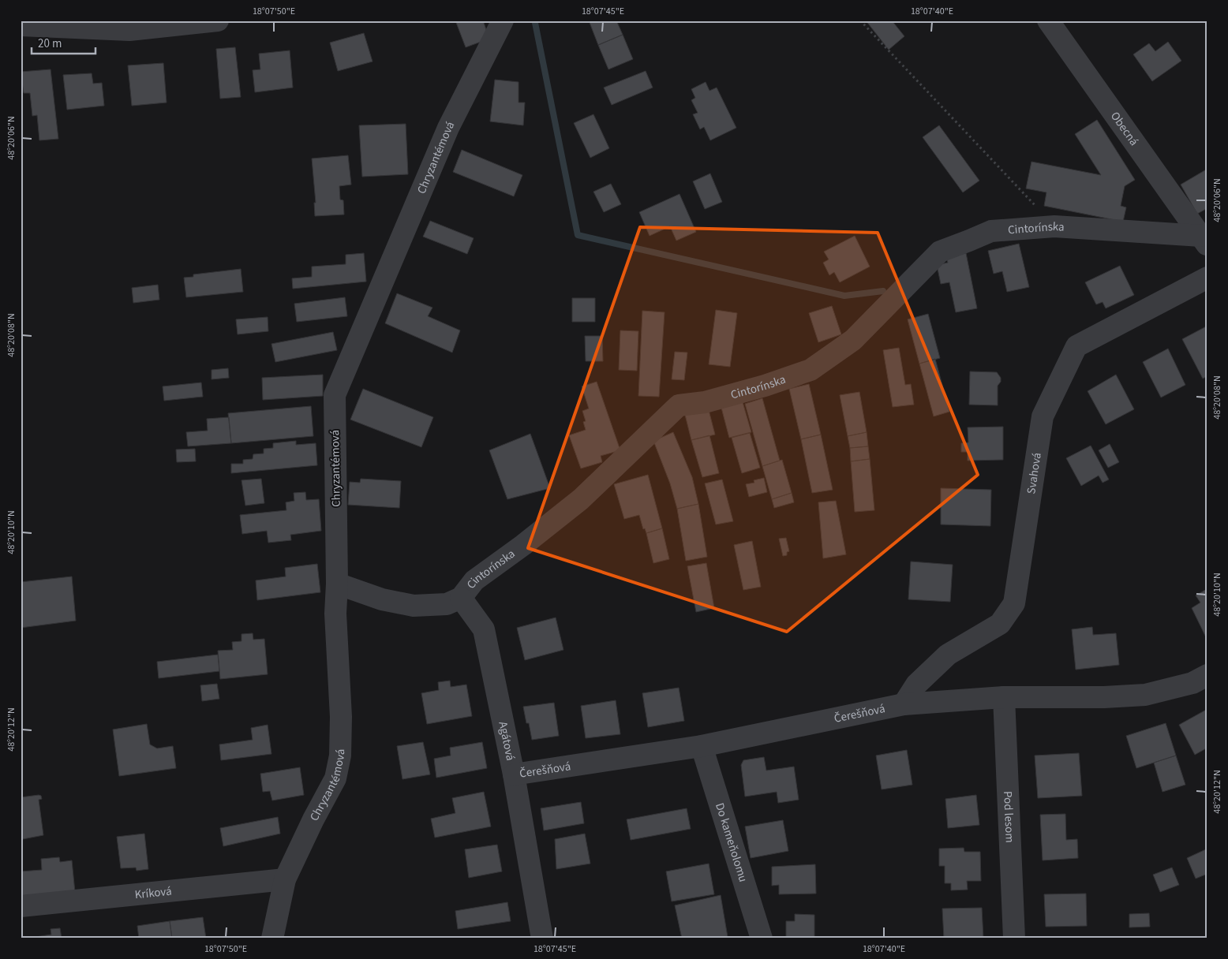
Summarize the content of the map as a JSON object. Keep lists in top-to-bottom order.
{
  "streets": {
    "street": [
      "Obecná",
      "Chryzantémová",
      "Cintorínska",
      "Svahová",
      "Čerešňová",
      "Agátová",
      "Pod lesom",
      "Do kameňolomu",
      "Kríková"
    ]
  },
  "crossings": [
    ["Obecná", "Cintorínska"],
    ["Chryzantémová", "Cintorínska"],
    ["Chryzantémová", "Kríková"],
    ["Cintorínska", "Agátová"],
    ["Svahová", "Čerešňová"],
    ["Čerešňová", "Agátová"],
    ["Čerešňová", "Pod lesom"],
    ["Čerešňová", "Do kameňolomu"]
  ],
  "scale_bar": "20 m",
  "coordinates": [
    "18°07'50\"E",
    "18°07'45\"E",
    "18°07'40\"E",
    "48°20'06\"N",
    "48°20'08\"N",
    "48°20'10\"N",
    "48°20'12\"N"
  ]
}
